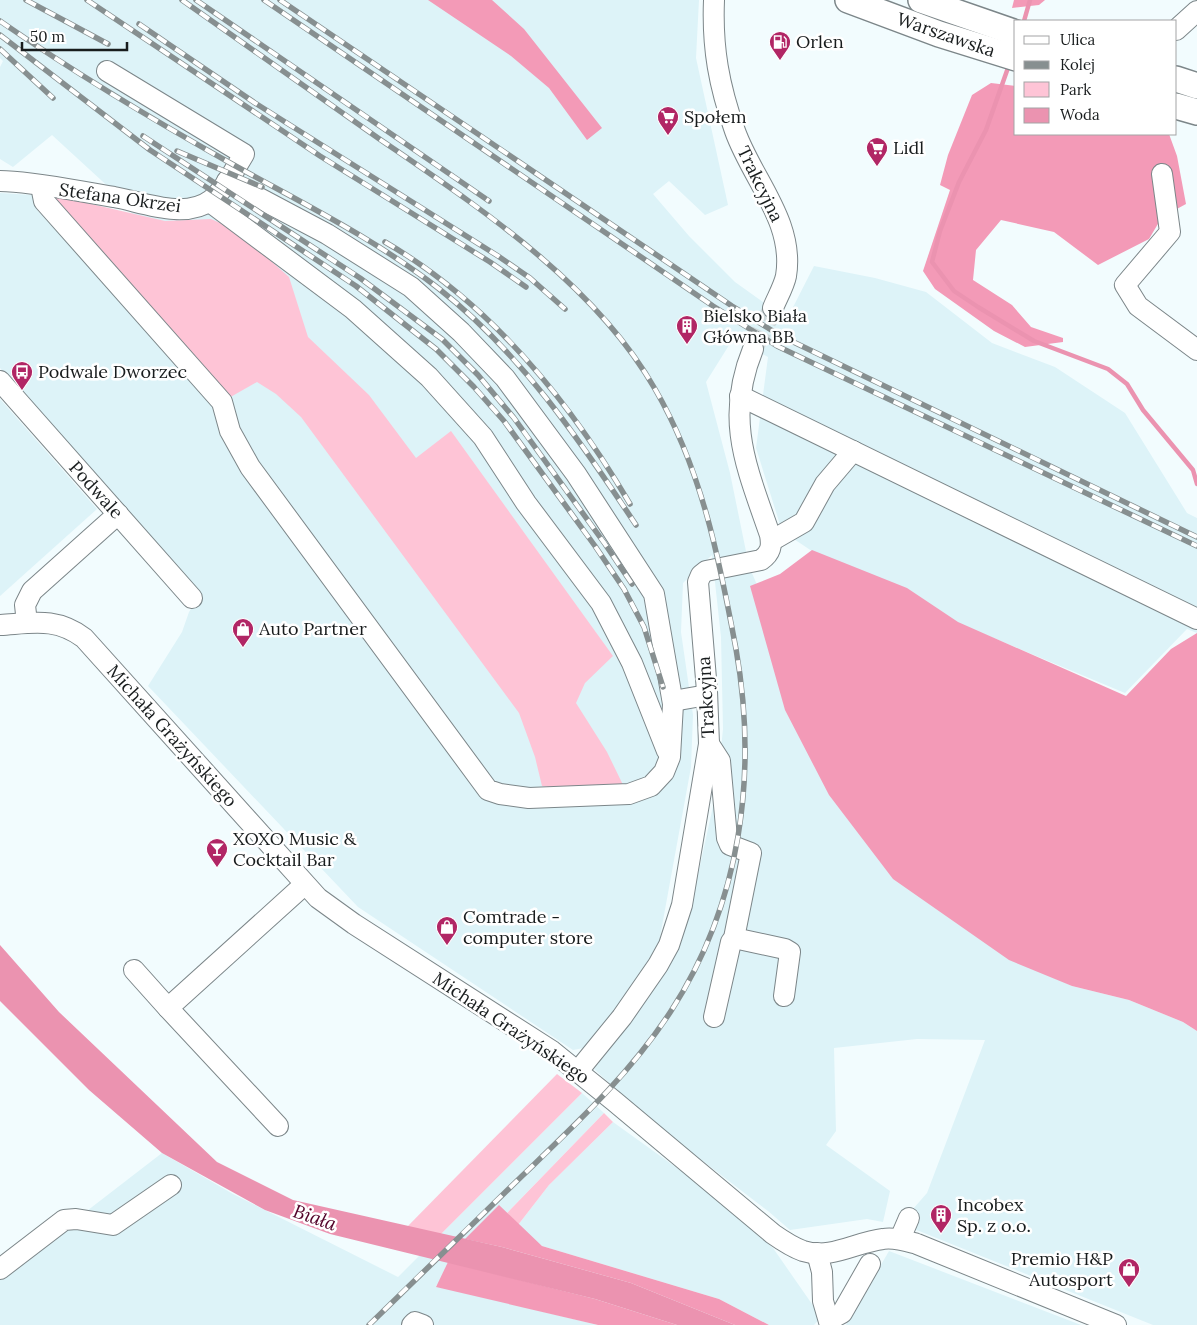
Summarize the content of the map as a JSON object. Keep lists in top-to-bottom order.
{
  "streets": {
    "main road": ["Warszawska"],
    "street": [
      "Trakcyjna",
      "Stefana Okrzei",
      "Podwale",
      "Michała Grażyńskiego"
    ]
  },
  "crossings": [
    ["Trakcyjna", "Michała Grażyńskiego"]
  ],
  "water": ["Biała"],
  "places": {
    "fuel station": ["Orlen"],
    "supermarket": ["Społem", "Lidl"],
    "building": ["Bielsko Biała Główna BB", "Incobex Sp. z o.o."],
    "bus stop": ["Podwale Dworzec"],
    "shop": ["Auto Partner", "Comtrade - computer store", "Premio H&P Autosport"],
    "bar": ["XOXO Music & Cocktail Bar"]
  },
  "legend": [
    "Ulica",
    "Kolej",
    "Park",
    "Woda"
  ],
  "scale_bar": "50 m"
}
